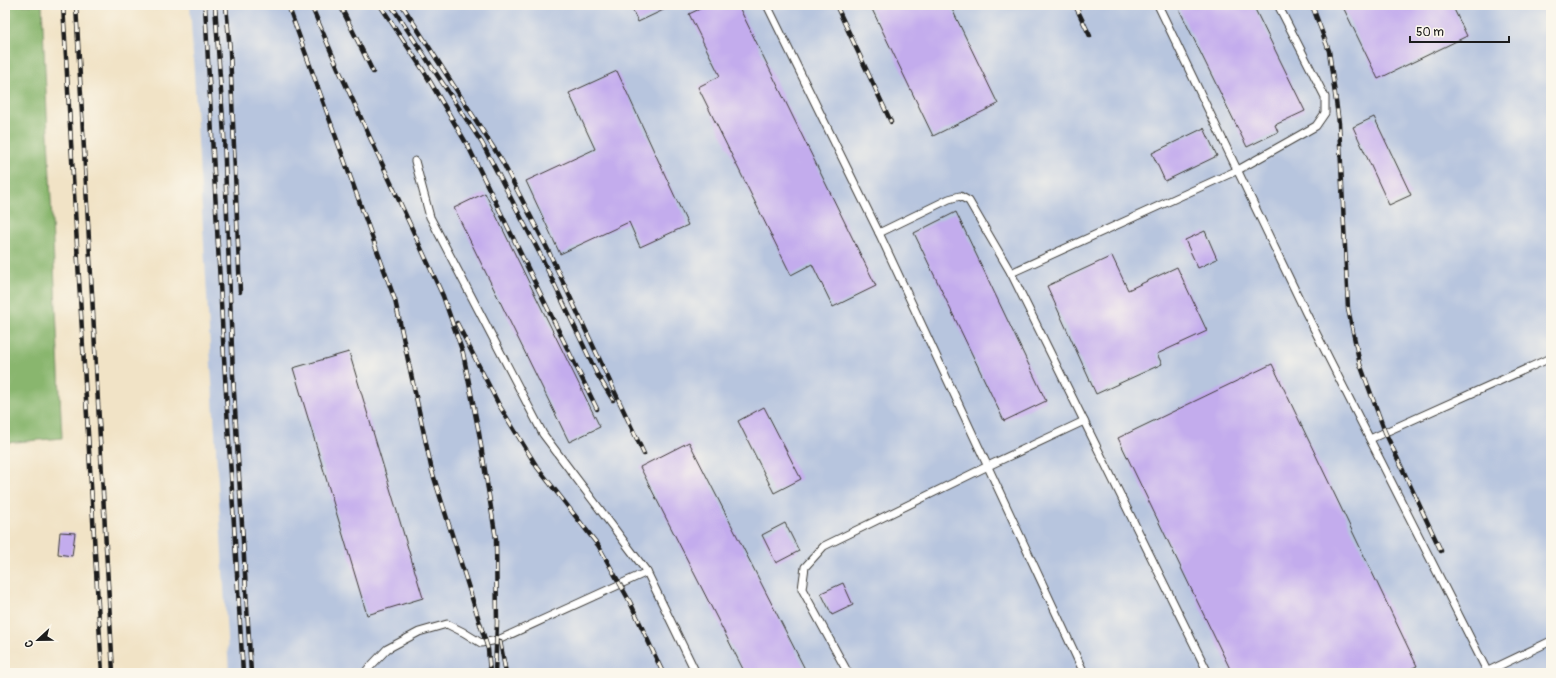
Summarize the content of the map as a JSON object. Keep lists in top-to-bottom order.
{
  "scale_bar": "50 m",
  "north": "left"
}
